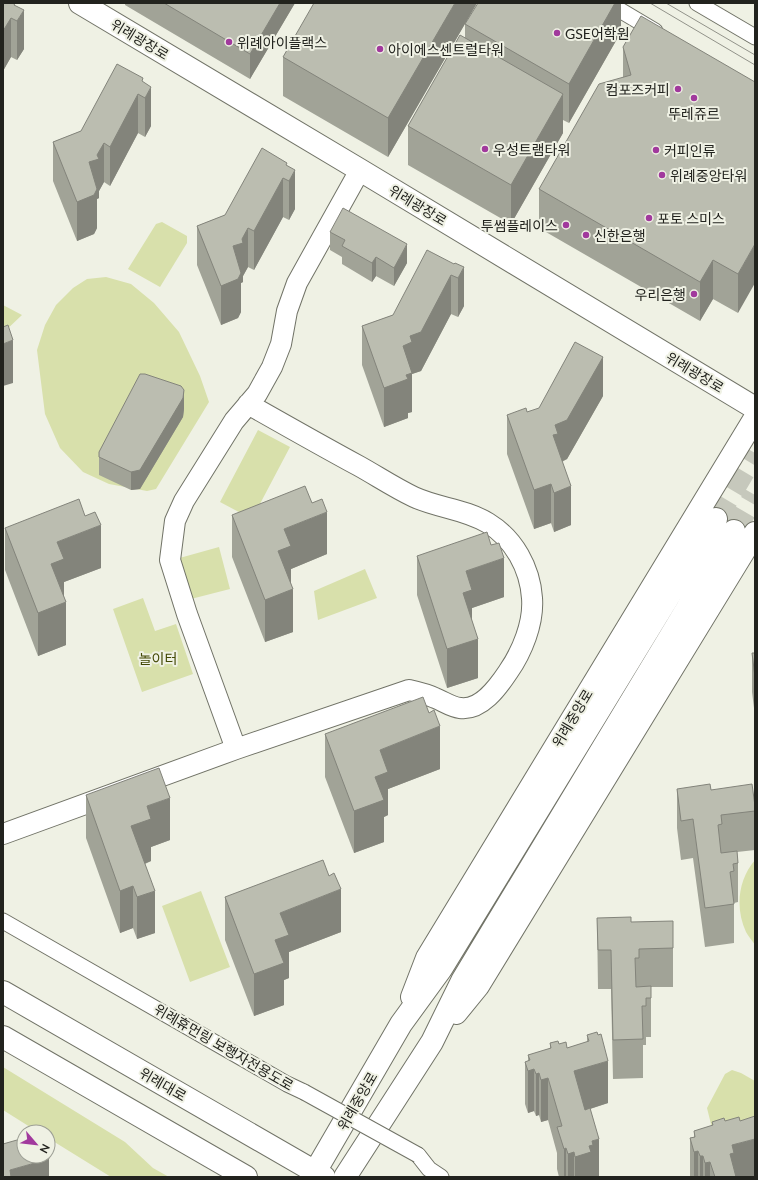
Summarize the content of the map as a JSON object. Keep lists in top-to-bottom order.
{
  "streets": {
    "main road": ["위례광장로", "위례중앙로", "위례대로"],
    "street": ["위례휴먼링 보행자전용도로"]
  },
  "crossings": [
    ["위례중앙로", "위례대로"]
  ],
  "parks": ["놀이터"],
  "places": [
    "GSE어학원",
    "위례아이플랙스",
    "아이에스센트럴타워",
    "컴포즈커피",
    "뚜레쥬르",
    "우성트램타워",
    "커피인류",
    "위례중앙타워",
    "포토 스미스",
    "투썸플레이스",
    "신한은행",
    "우리은행"
  ],
  "north": "bottom right"
}
